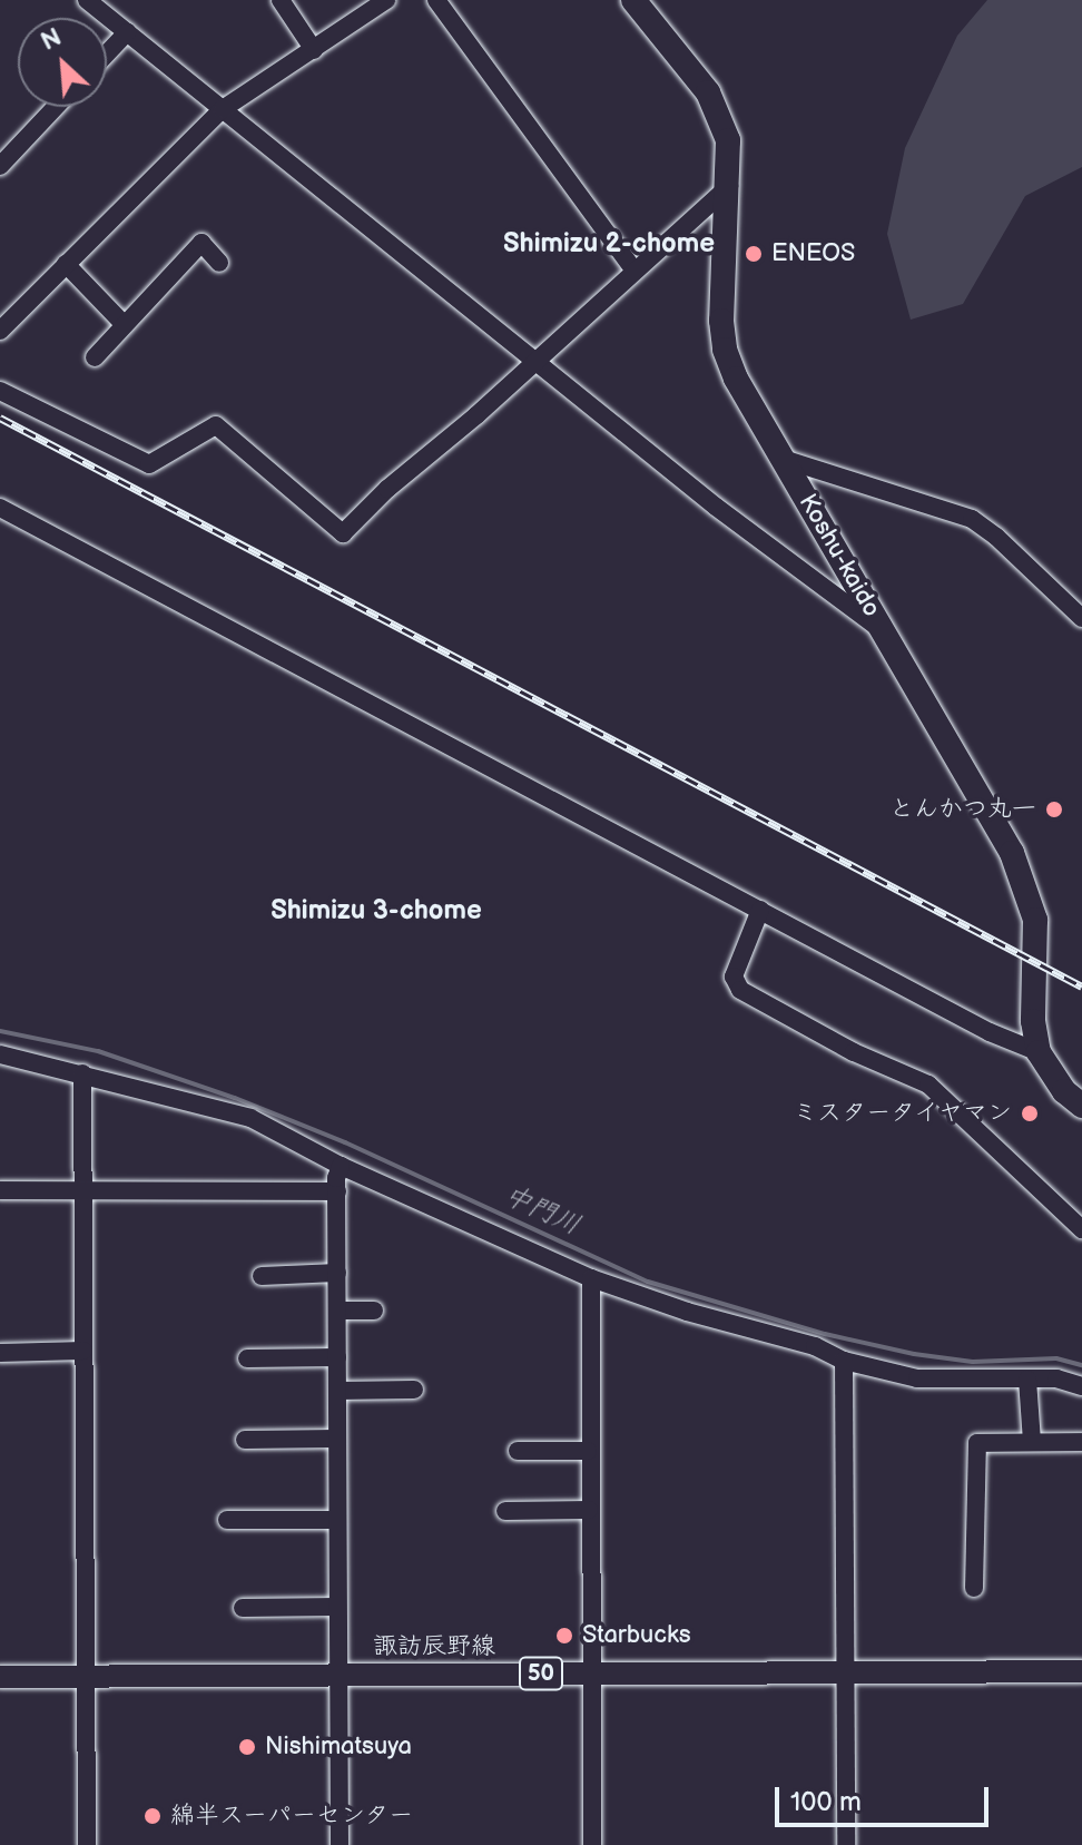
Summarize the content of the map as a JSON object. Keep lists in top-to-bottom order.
{
  "streets": {
    "highway": ["Koshu-kaido"],
    "main road": ["諏訪辰野線", "50"]
  },
  "districts": ["Shimizu 2-chome", "Shimizu 3-chome"],
  "water": ["中門川"],
  "places": [
    "ENEOS",
    "とんかつ丸一",
    "ミスタータイヤマン",
    "Starbucks",
    "Nishimatsuya",
    "綿半スーパーセンター"
  ],
  "scale_bar": "100 m",
  "north": "top left"
}
